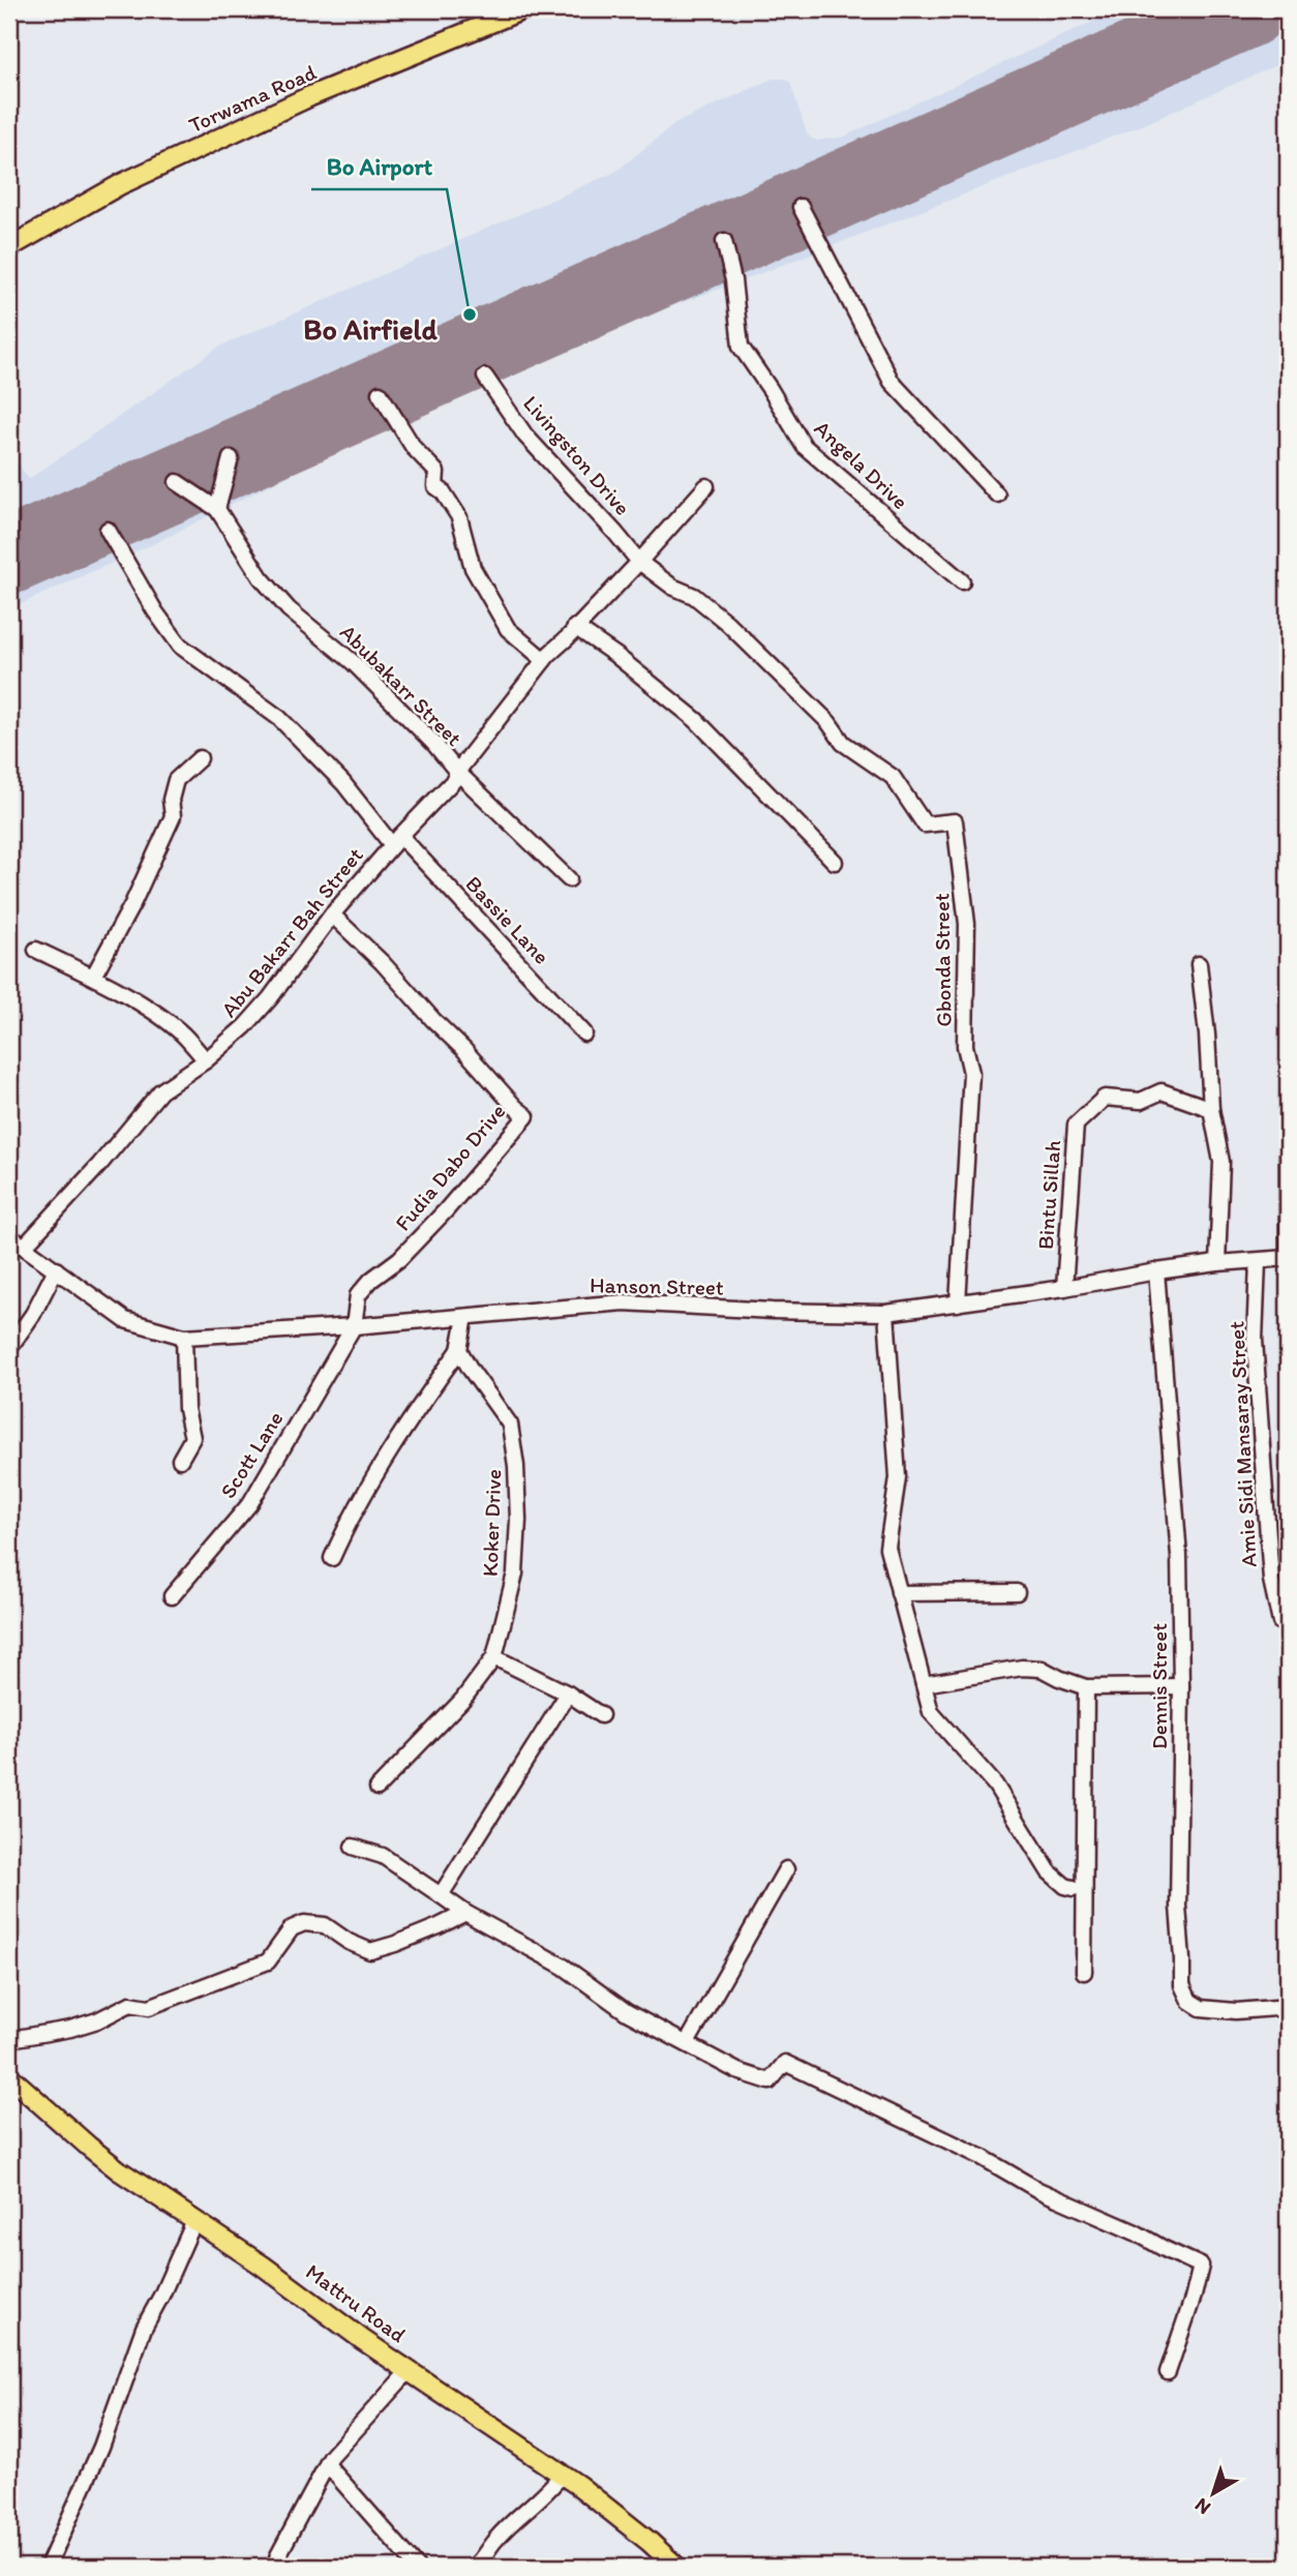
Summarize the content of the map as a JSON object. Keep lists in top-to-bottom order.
{
  "streets": {
    "main road": ["Torwama Road", "Mattru Road"],
    "street": [
      "Livingston Drive",
      "Angela Drive",
      "Abubakarr Street",
      "Bassie Lane",
      "Abu Bakarr Bah Street",
      "Gbonda Street",
      "Fudia Dabo Drive",
      "Bintu Sillah",
      "Hanson Street",
      "Amie Sidi Mansaray Street",
      "Scott Lane",
      "Koker Drive",
      "Dennis Street"
    ]
  },
  "crossings": [
    ["Livingston Drive", "Abu Bakarr Bah Street"],
    ["Livingston Drive", "Gbonda Street"],
    ["Abubakarr Street", "Abu Bakarr Bah Street"],
    ["Bassie Lane", "Abu Bakarr Bah Street"],
    ["Abu Bakarr Bah Street", "Gbonda Street"],
    ["Abu Bakarr Bah Street", "Fudia Dabo Drive"],
    ["Abu Bakarr Bah Street", "Hanson Street"],
    ["Gbonda Street", "Hanson Street"],
    ["Fudia Dabo Drive", "Hanson Street"],
    ["Fudia Dabo Drive", "Scott Lane"],
    ["Bintu Sillah", "Hanson Street"],
    ["Hanson Street", "Amie Sidi Mansaray Street"],
    ["Hanson Street", "Scott Lane"],
    ["Hanson Street", "Dennis Street"]
  ],
  "districts": ["Bo Airfield"],
  "places": ["Bo Airport"],
  "north": "bottom left"
}
